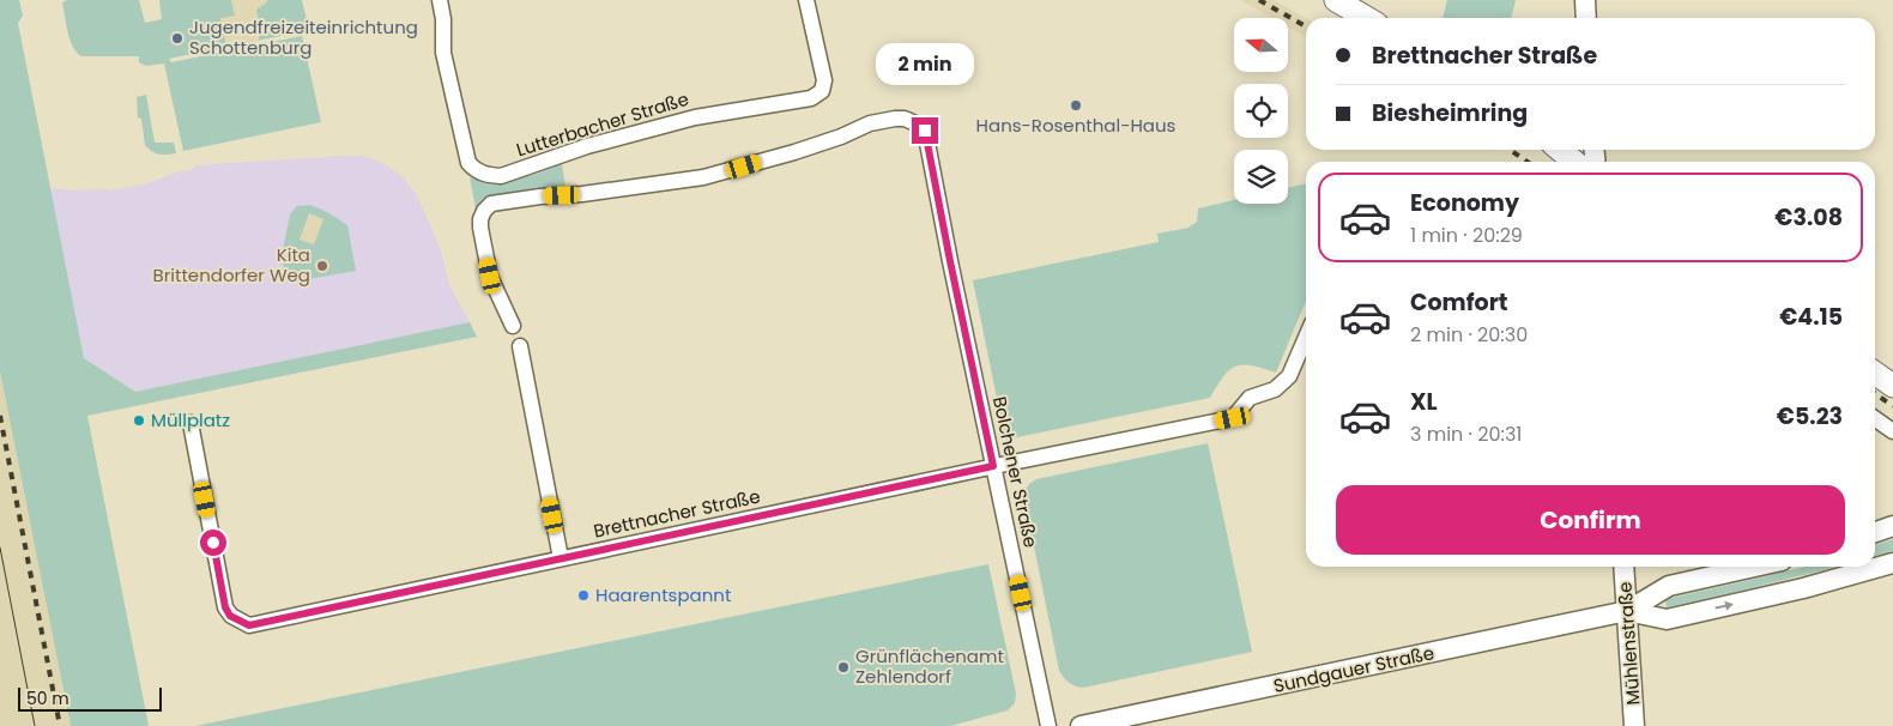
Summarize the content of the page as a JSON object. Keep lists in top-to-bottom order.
{
  "streets": {
    "street": [
      "Lutterbacher Straße",
      "Bolchener Straße",
      "Brettnacher Straße",
      "Mühlenstraße",
      "Sundgauer Straße"
    ]
  },
  "crossings": [
    ["Bolchener Straße", "Brettnacher Straße"],
    ["Mühlenstraße", "Sundgauer Straße"]
  ],
  "places": [
    "Jugendfreizeiteinrichtung Schottenburg",
    "Hans-Rosenthal-Haus",
    "Kita Brittendorfer Weg",
    "Müllplatz",
    "Haarentspannt",
    "Grünflächenamt Zehlendorf"
  ],
  "scale_bar": "50 m",
  "north": "left",
  "page": {
    "banner": ["Brettnacher Straße", "Biesheimring"],
    "bubble": "2 min",
    "list": [
      {
        "name": "Economy",
        "note": "1 min · 20:29",
        "value": "€3.08"
      },
      {
        "name": "Comfort",
        "note": "2 min · 20:30",
        "value": "€4.15"
      },
      {
        "name": "XL",
        "note": "3 min · 20:31",
        "value": "€5.23"
      }
    ],
    "buttons": "Confirm",
    "scale": "50 m"
  }
}
